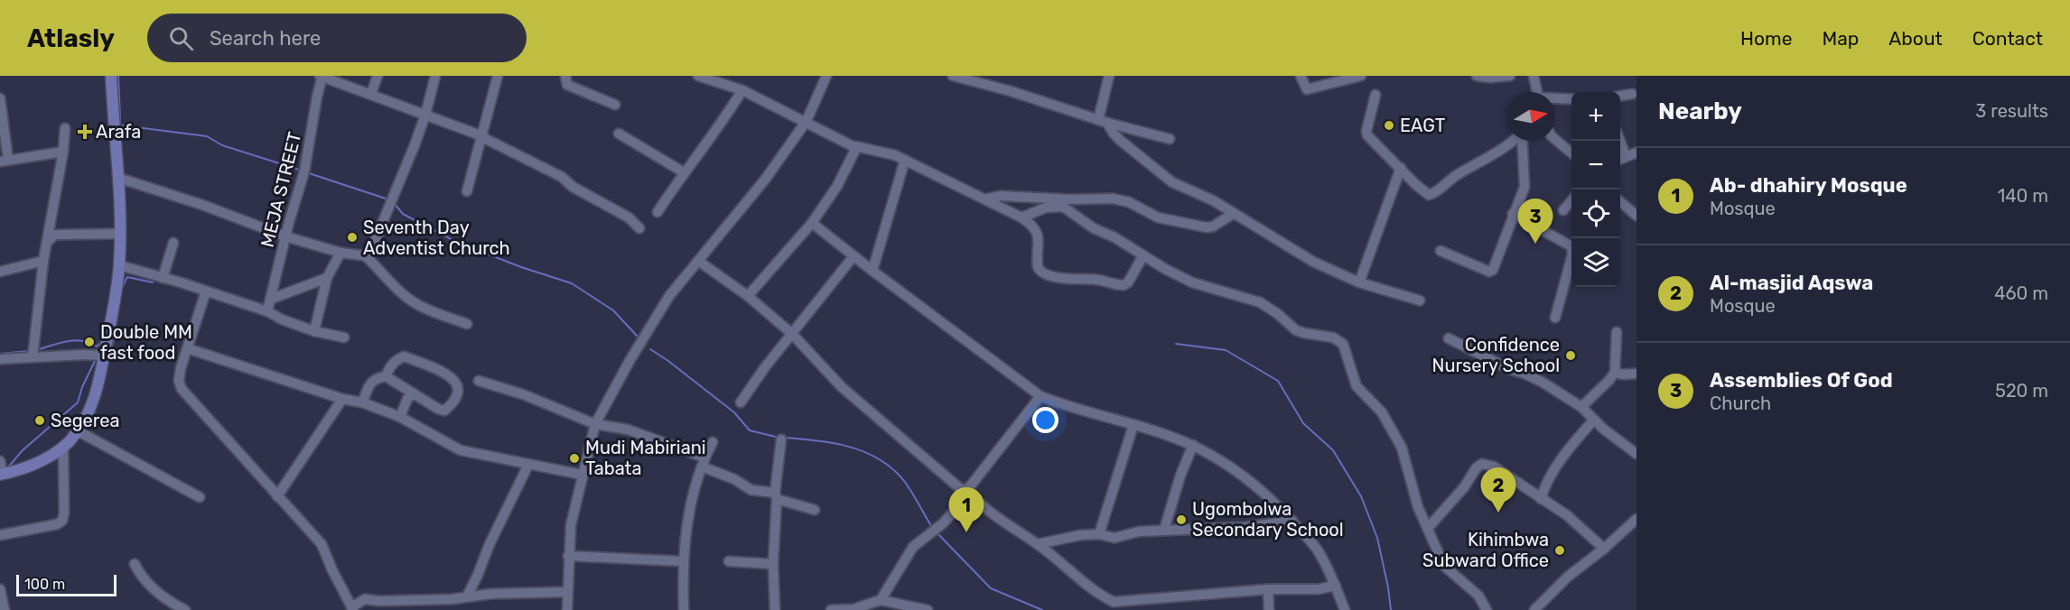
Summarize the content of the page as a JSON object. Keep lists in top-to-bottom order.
{
  "streets": {
    "street": ["MEJA STREET"]
  },
  "places": {
    "other": [
      "EAGT",
      "Seventh Day Adventist Church",
      "Double MM fast food",
      "Confidence Nursery School",
      "Segerea",
      "Mudi Mabiriani Tabata",
      "Ugombolwa Secondary School",
      "Kihimbwa Subward Office"
    ],
    "health": ["Arafa"]
  },
  "scale_bar": "100 m",
  "north": "right",
  "page": {
    "header": "Atlasly",
    "search": "Search here",
    "nav": [
      "Home",
      "Map",
      "About",
      "Contact"
    ],
    "heading": ["Nearby", "3 results"],
    "map_buttons": ["+", "−"],
    "list": [
      {
        "mark": "1",
        "name": "Ab- dhahiry Mosque",
        "note": "Mosque",
        "value": "140 m"
      },
      {
        "mark": "2",
        "name": "Al-masjid Aqswa",
        "note": "Mosque",
        "value": "460 m"
      },
      {
        "mark": "3",
        "name": "Assemblies Of God",
        "note": "Church",
        "value": "520 m"
      }
    ],
    "pins": ["3", "2", "1"],
    "scale": "100 m"
  }
}
